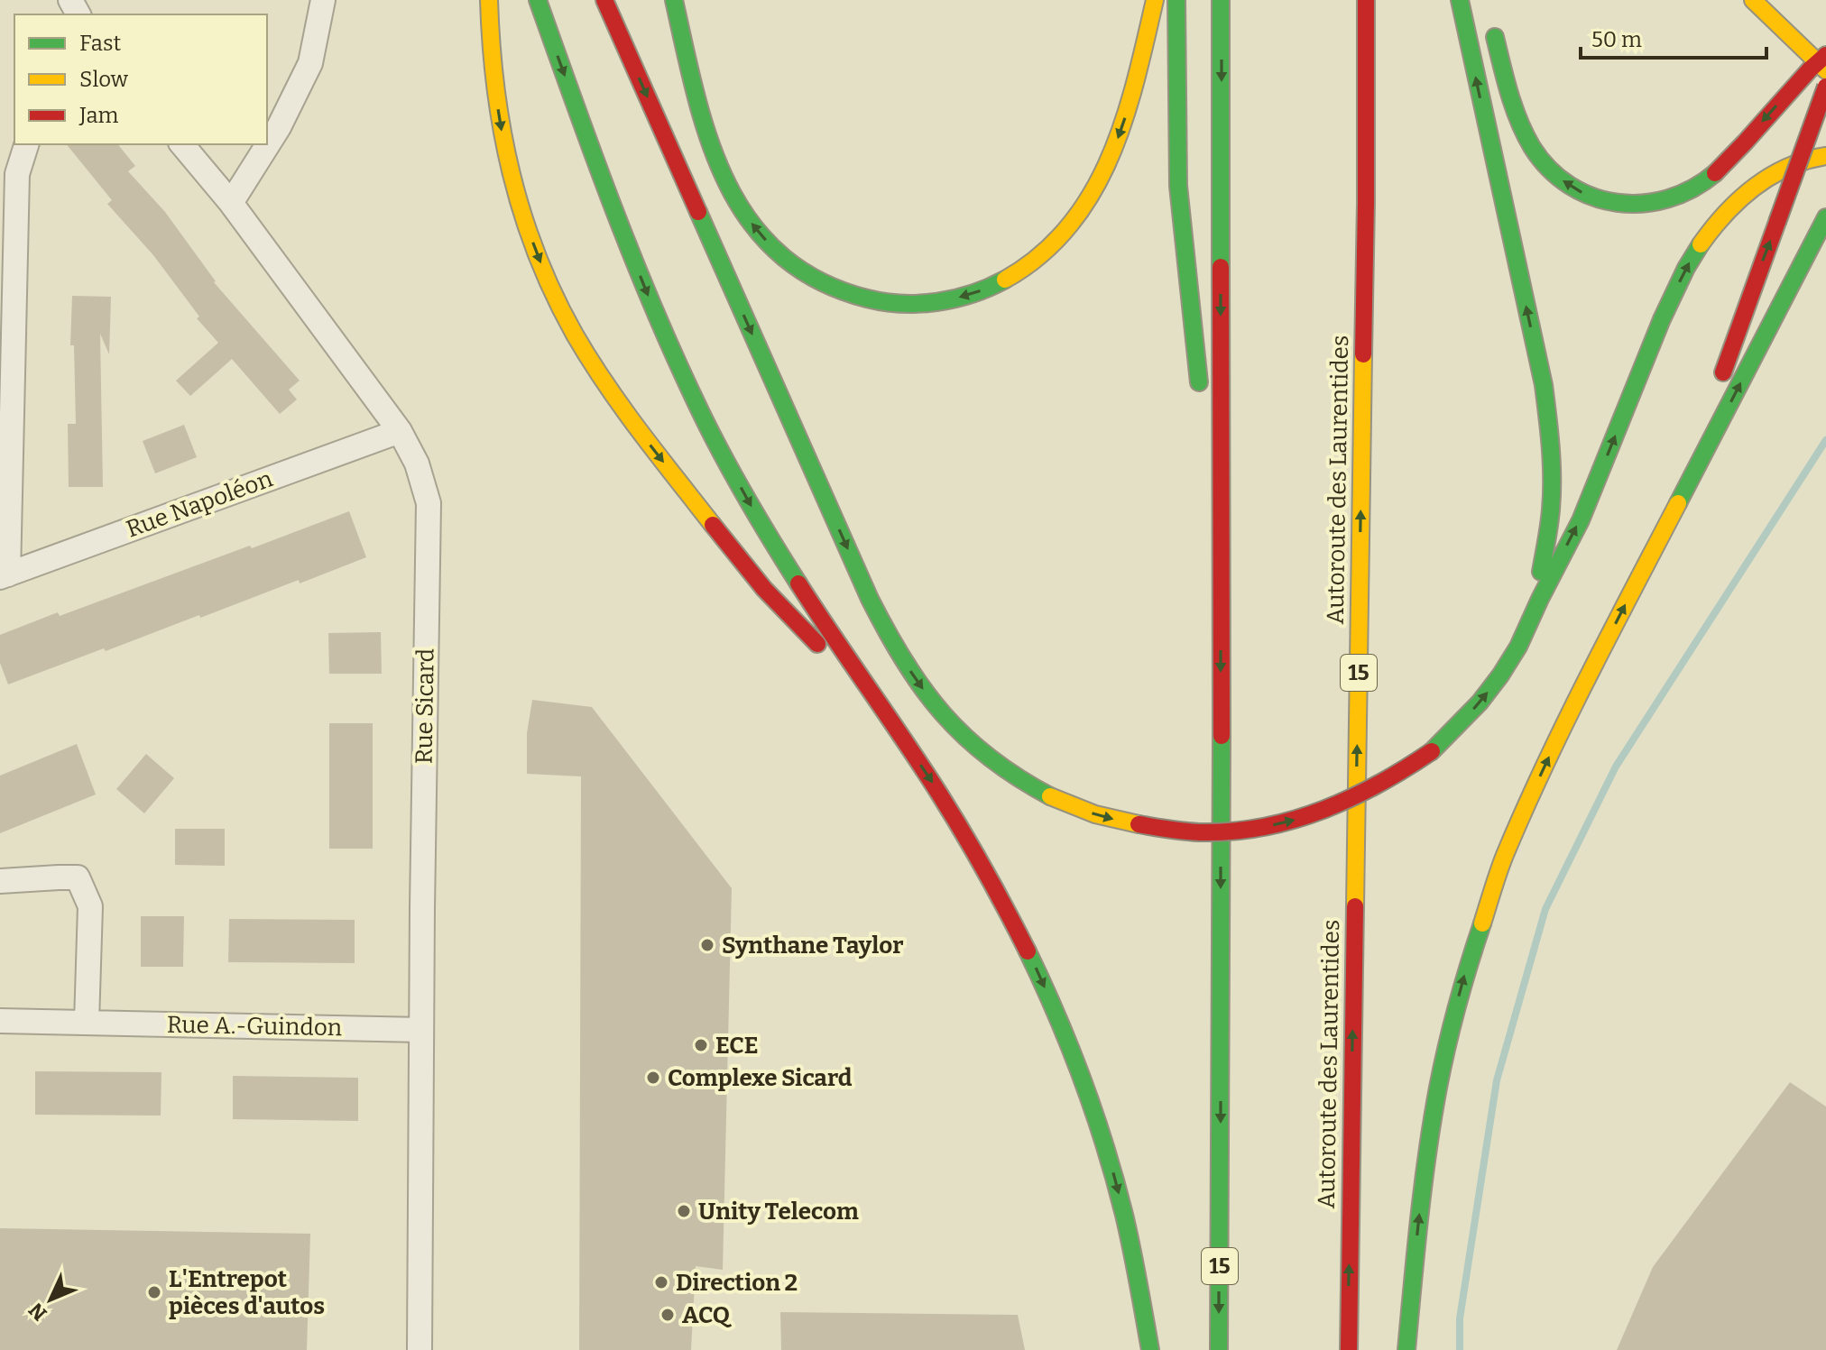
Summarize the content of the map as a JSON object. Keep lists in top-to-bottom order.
{
  "streets": {
    "main road": ["Autoroute des Laurentides", "15"],
    "street": ["Rue Napoléon", "Rue Sicard", "Rue A.-Guindon"]
  },
  "crossings": [
    ["Rue Napoléon", "Rue Sicard"],
    ["Rue Sicard", "Rue A.-Guindon"]
  ],
  "places": [
    "Synthane Taylor",
    "ECE",
    "Complexe Sicard",
    "Unity Telecom",
    "Direction 2",
    "L'Entrepot pièces d'autos",
    "ACQ"
  ],
  "legend": ["Fast", "Slow", "Jam"],
  "scale_bar": "50 m",
  "north": "bottom left"
}
